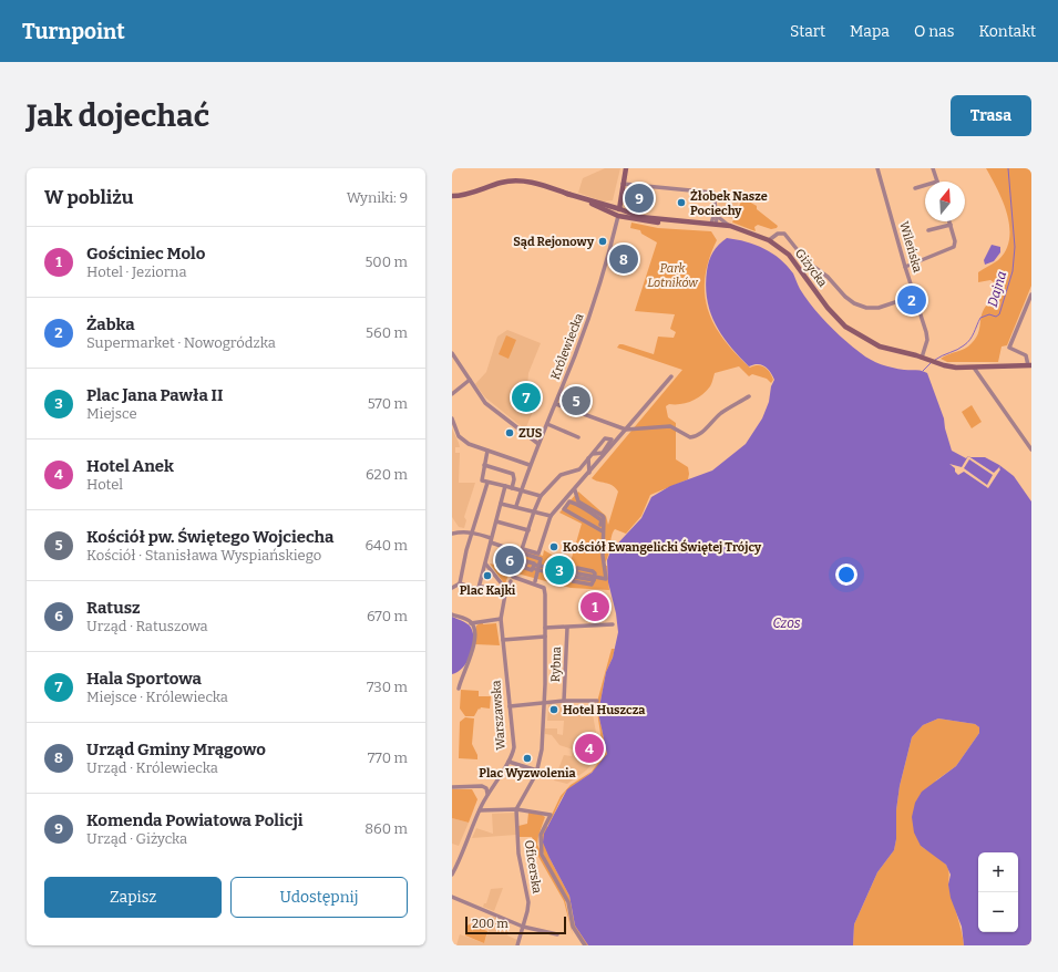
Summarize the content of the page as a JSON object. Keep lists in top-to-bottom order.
{
  "streets": {
    "street": [
      "Wileńska",
      "Giżycka",
      "Królewiecka",
      "Rybna",
      "Warszawska",
      "Oficerska"
    ]
  },
  "crossings": [
    ["Wileńska", "Giżycka"],
    ["Giżycka", "Królewiecka"]
  ],
  "water": ["Dajna", "Czos"],
  "parks": ["Park Lotników"],
  "places": [
    "Żłobek Nasze Pociechy",
    "Sąd Rejonowy",
    "ZUS",
    "Kościół Ewangelicki Świętej Trójcy",
    "Plac Kajki",
    "Hotel Huszcza",
    "Plac Wyzwolenia"
  ],
  "scale_bar": "200 m",
  "north": "top",
  "page": {
    "header": "Turnpoint",
    "nav": [
      "Start",
      "Mapa",
      "O nas",
      "Kontakt"
    ],
    "buttons": [
      "Trasa",
      ["Zapisz", "Udostępnij"]
    ],
    "title": "Jak dojechać",
    "heading": ["W pobliżu", "Wyniki: 9"],
    "pins": [
      "9",
      "8",
      "2",
      "7",
      "5",
      "6",
      "3",
      "1",
      "4"
    ],
    "list": [
      {
        "mark": "1",
        "name": "Gościniec Molo",
        "note": "Hotel · Jeziorna",
        "value": "500 m"
      },
      {
        "mark": "2",
        "name": "Żabka",
        "note": "Supermarket · Nowogródzka",
        "value": "560 m"
      },
      {
        "mark": "3",
        "name": "Plac Jana Pawła II",
        "note": "Miejsce",
        "value": "570 m"
      },
      {
        "mark": "4",
        "name": "Hotel Anek",
        "note": "Hotel",
        "value": "620 m"
      },
      {
        "mark": "5",
        "name": "Kościół pw. Świętego Wojciecha",
        "note": "Kościół · Stanisława Wyspiańskiego",
        "value": "640 m"
      },
      {
        "mark": "6",
        "name": "Ratusz",
        "note": "Urząd · Ratuszowa",
        "value": "670 m"
      },
      {
        "mark": "7",
        "name": "Hala Sportowa",
        "note": "Miejsce · Królewiecka",
        "value": "730 m"
      },
      {
        "mark": "8",
        "name": "Urząd Gminy Mrągowo",
        "note": "Urząd · Królewiecka",
        "value": "770 m"
      },
      {
        "mark": "9",
        "name": "Komenda Powiatowa Policji",
        "note": "Urząd · Giżycka",
        "value": "860 m"
      }
    ],
    "map_buttons": ["+", "−"],
    "scale": "200 m"
  }
}
